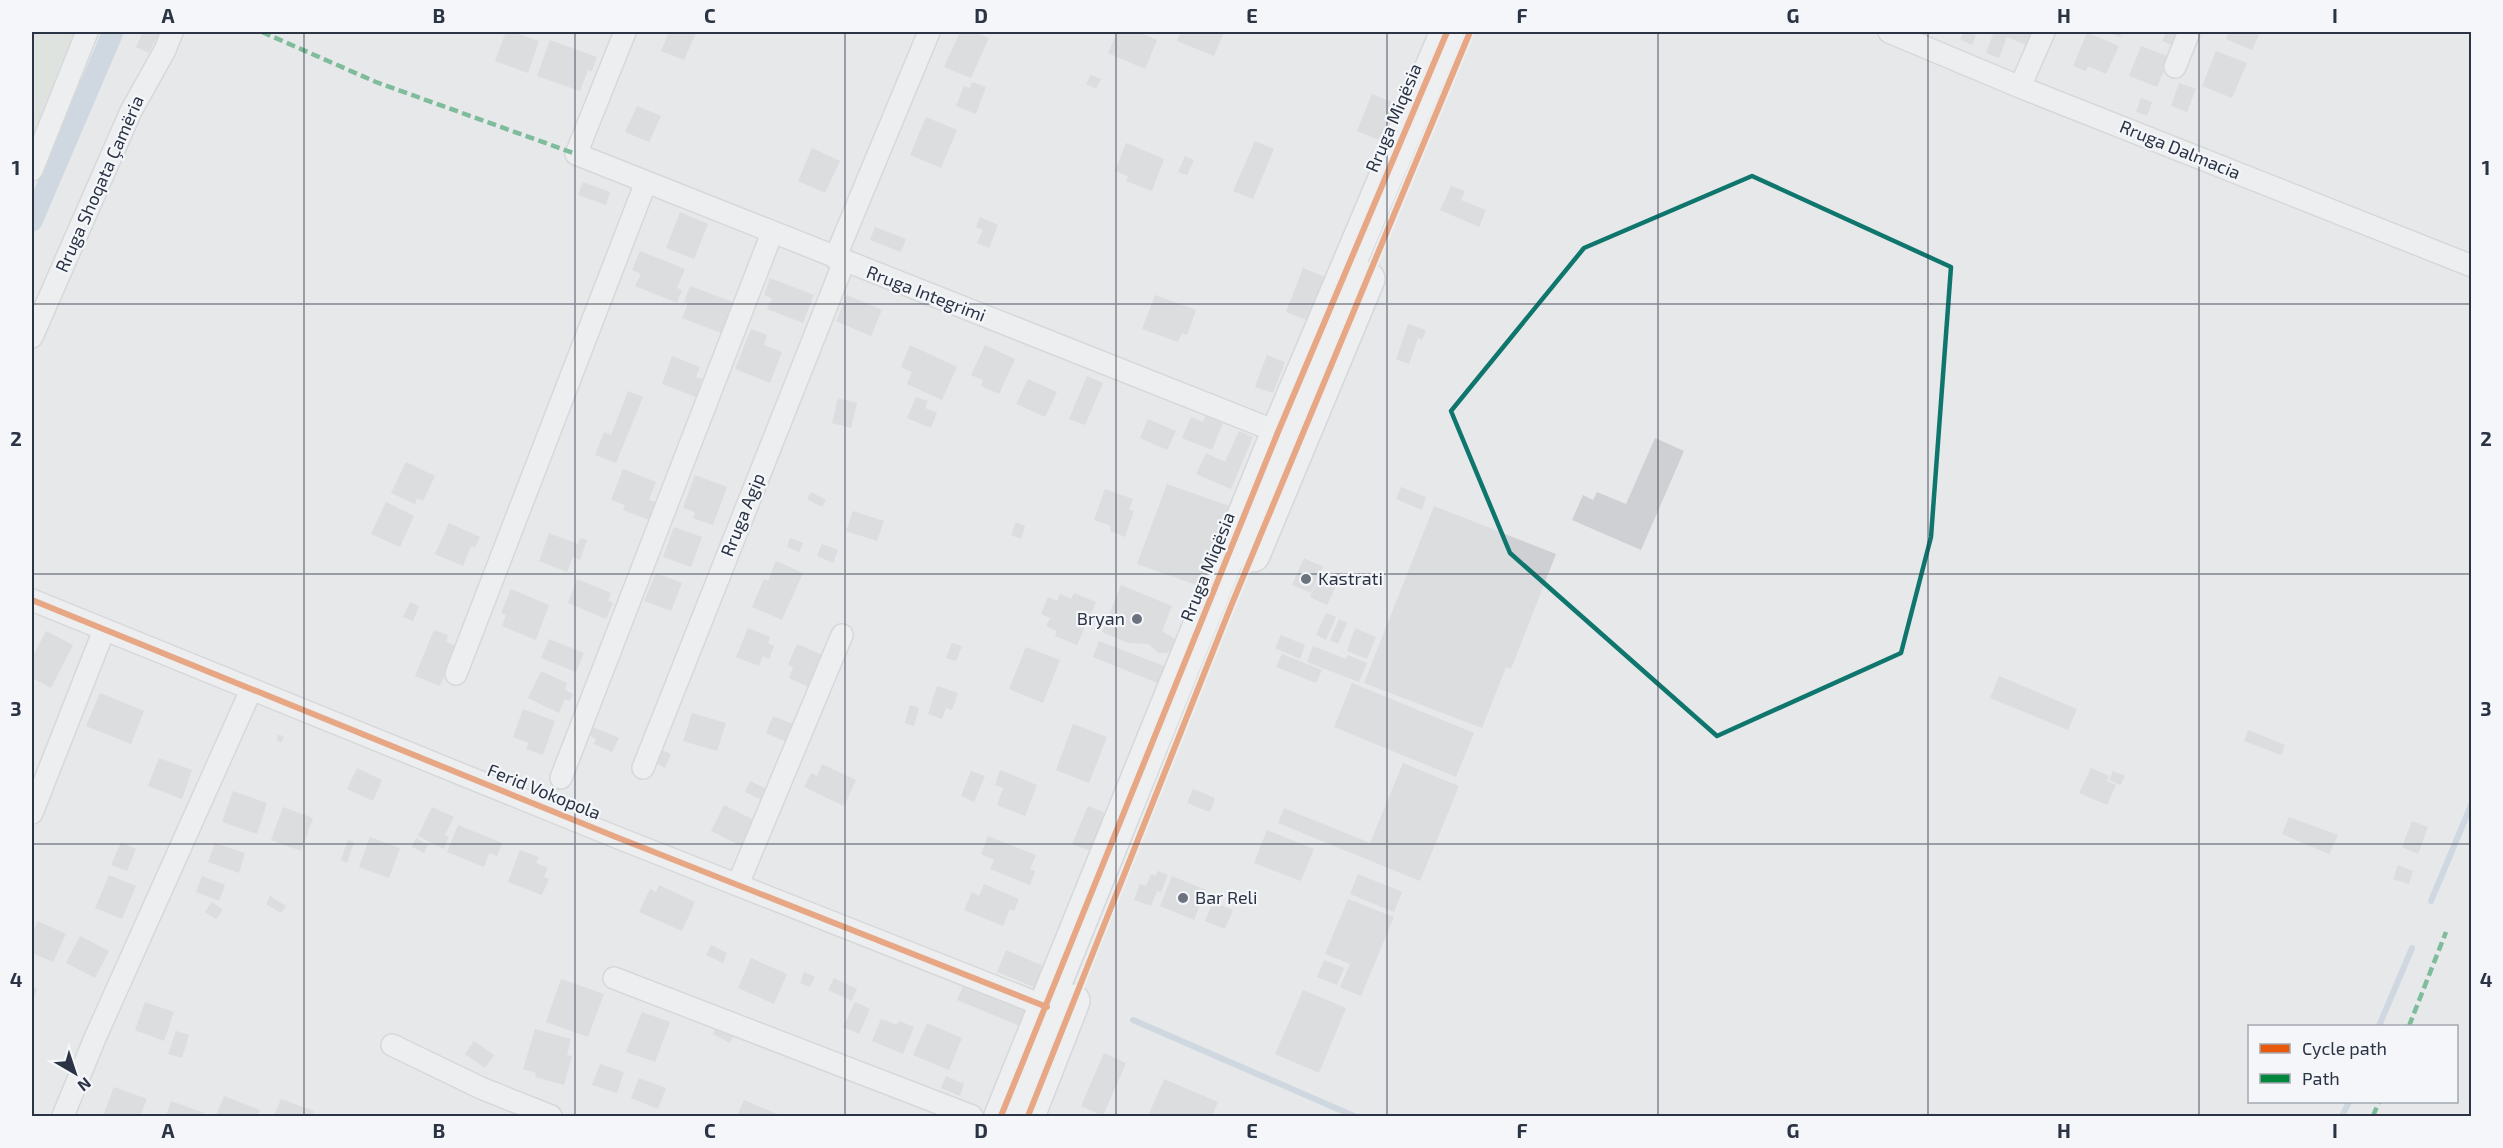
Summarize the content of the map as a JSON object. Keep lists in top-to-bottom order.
{
  "streets": {
    "main road": ["Rruga Miqësia"],
    "street": [
      "Rruga Dalmacia",
      "Rruga Shoqata Çamëria",
      "Rruga Integrimi",
      "Rruga Agip",
      "Ferid Vokopola"
    ]
  },
  "crossings": [
    ["Rruga Miqësia", "Rruga Integrimi"],
    ["Rruga Miqësia", "Ferid Vokopola"],
    ["Rruga Integrimi", "Rruga Agip"]
  ],
  "places": ["Kastrati", "Bryan", "Bar Reli"],
  "legend": ["Cycle path", "Path"],
  "north": "bottom right",
  "grid": {
    "columns": [
      "A",
      "B",
      "C",
      "D",
      "E",
      "F",
      "G",
      "H",
      "I"
    ],
    "rows": [
      "1",
      "2",
      "3",
      "4"
    ]
  }
}
